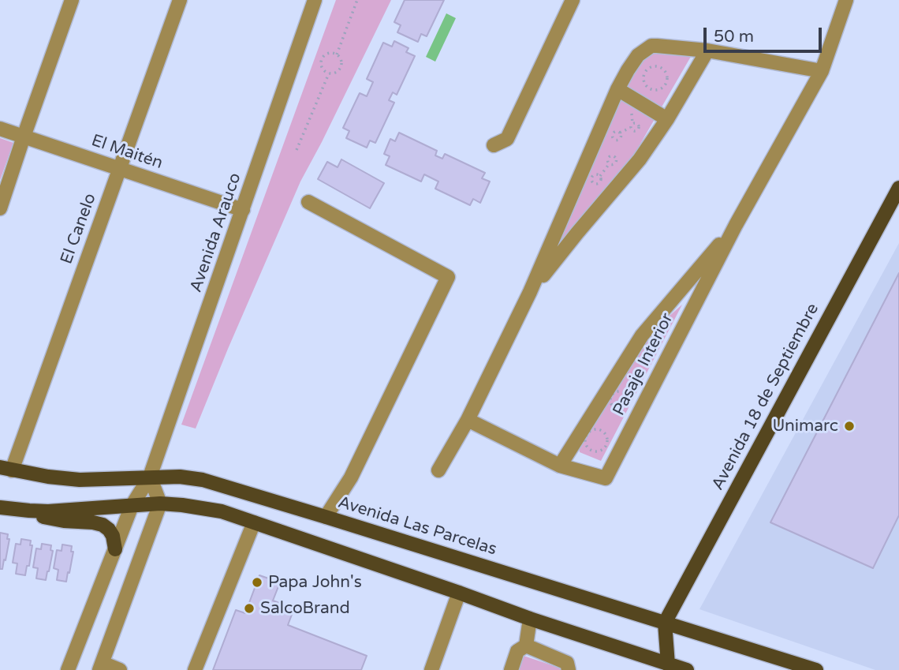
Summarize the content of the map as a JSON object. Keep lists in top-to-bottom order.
{
  "streets": {
    "main road": ["Avenida 18 de Septiembre", "Avenida Las Parcelas"],
    "street": [
      "El Maitén",
      "El Canelo",
      "Avenida Arauco",
      "Pasaje Interior"
    ]
  },
  "crossings": [
    ["El Maitén", "El Canelo"],
    ["El Maitén", "Avenida Arauco"],
    ["El Canelo", "Avenida Las Parcelas"],
    ["Avenida Arauco", "Avenida Las Parcelas"],
    ["Avenida 18 de Septiembre", "Avenida Las Parcelas"]
  ],
  "places": ["Unimarc", "Papa John's", "SalcoBrand"],
  "scale_bar": "50 m"
}
